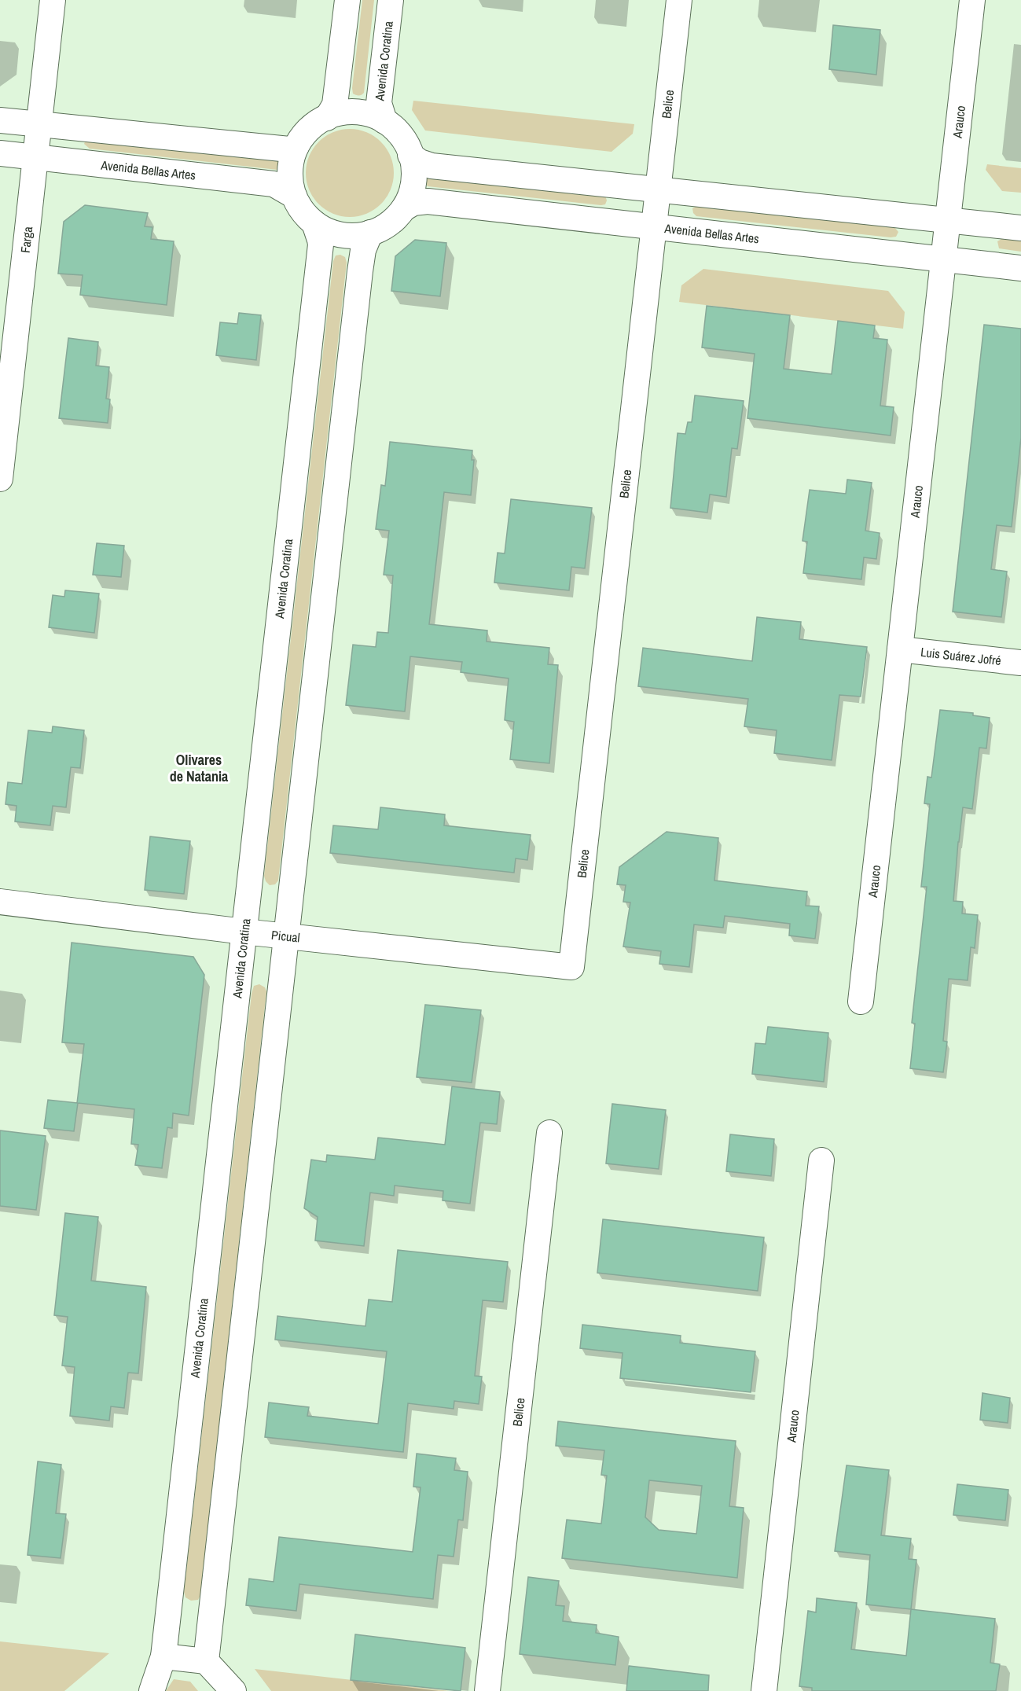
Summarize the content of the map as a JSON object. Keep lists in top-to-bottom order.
{
  "streets": {
    "street": [
      "Avenida Coratina",
      "Belice",
      "Arauco",
      "Avenida Bellas Artes",
      "Farga",
      "Luis Suárez Jofré",
      "Picual"
    ]
  },
  "crossings": [
    ["Avenida Coratina", "Avenida Bellas Artes"],
    ["Avenida Coratina", "Picual"],
    ["Belice", "Avenida Bellas Artes"],
    ["Belice", "Picual"],
    ["Arauco", "Avenida Bellas Artes"],
    ["Arauco", "Luis Suárez Jofré"],
    ["Avenida Bellas Artes", "Farga"]
  ],
  "districts": ["Olivares de Natania"]
}
